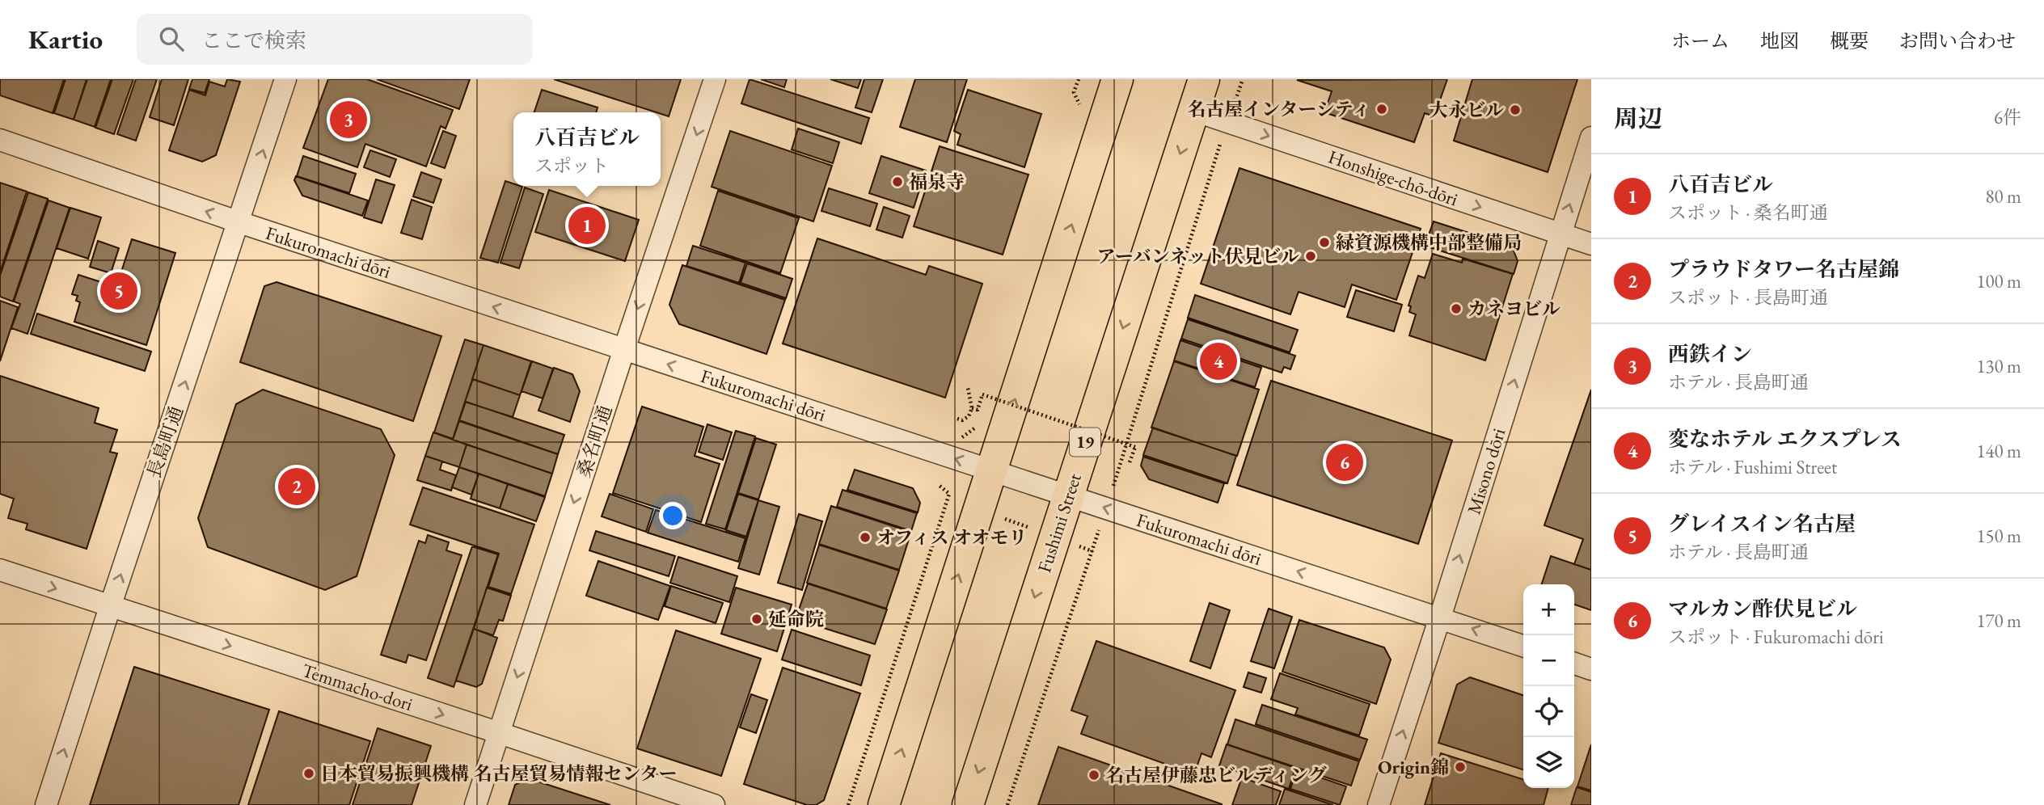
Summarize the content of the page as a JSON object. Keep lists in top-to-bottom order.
{
  "streets": {
    "highway": ["19", "Fushimi Street"],
    "street": [
      "Honshige-chō-dōri",
      "Fukuromachi dōri",
      "桑名町通",
      "長島町通",
      "Misono dōri",
      "Temmacho-dori"
    ]
  },
  "crossings": [
    ["Honshige-chō-dōri", "Misono dōri"],
    ["Honshige-chō-dōri", "Fushimi Street"],
    ["Fukuromachi dōri", "桑名町通"],
    ["Fukuromachi dōri", "長島町通"],
    ["Fukuromachi dōri", "Misono dōri"],
    ["Fukuromachi dōri", "Fushimi Street"],
    ["桑名町通", "Temmacho-dori"],
    ["長島町通", "Temmacho-dori"]
  ],
  "one_way": [
    "Honshige-chō-dōri",
    "Fukuromachi dōri",
    "桑名町通",
    "長島町通",
    "Misono dōri",
    "Temmacho-dori"
  ],
  "places": [
    "名古屋インターシティ",
    "大永ビル",
    "福泉寺",
    "緑資源機構中部整備局",
    "アーバンネット伏見ビル",
    "カネヨビル",
    "オフィス オオモリ",
    "延命院",
    "Origin錦",
    "日本貿易振興機構 名古屋貿易情報センター",
    "名古屋伊藤忠ビルディング"
  ],
  "page": {
    "header": "Kartio",
    "search": "ここで検索",
    "nav": [
      "ホーム",
      "地図",
      "概要",
      "お問い合わせ"
    ],
    "heading": ["周辺", "6件"],
    "pins": [
      "3",
      "1",
      "5",
      "4",
      "6",
      "2"
    ],
    "popup": ["八百吉ビル", "スポット"],
    "list": [
      {
        "mark": "1",
        "name": "八百吉ビル",
        "note": "スポット · 桑名町通",
        "value": "80 m"
      },
      {
        "mark": "2",
        "name": "プラウドタワー名古屋錦",
        "note": "スポット · 長島町通",
        "value": "100 m"
      },
      {
        "mark": "3",
        "name": "西鉄イン",
        "note": "ホテル · 長島町通",
        "value": "130 m"
      },
      {
        "mark": "4",
        "name": "変なホテル エクスプレス",
        "note": "ホテル · Fushimi Street",
        "value": "140 m"
      },
      {
        "mark": "5",
        "name": "グレイスイン名古屋",
        "note": "ホテル · 長島町通",
        "value": "150 m"
      },
      {
        "mark": "6",
        "name": "マルカン酢伏見ビル",
        "note": "スポット · Fukuromachi dōri",
        "value": "170 m"
      }
    ],
    "map_buttons": ["+", "−"]
  }
}
